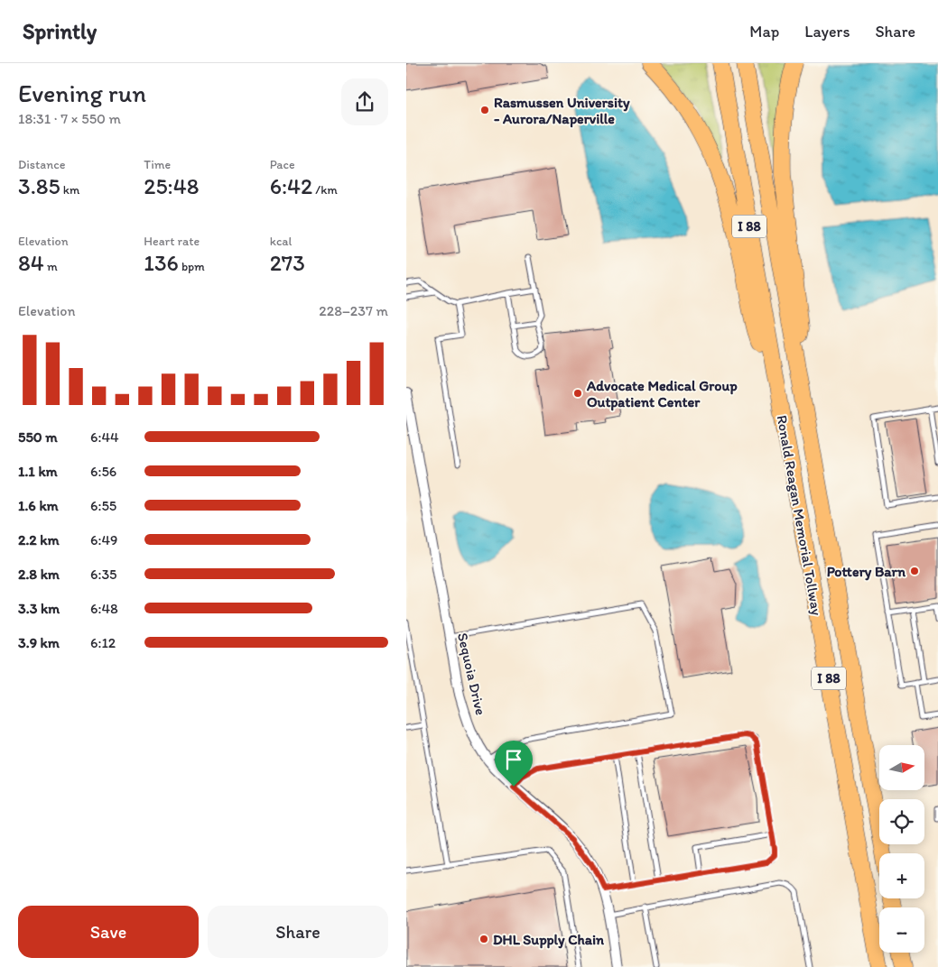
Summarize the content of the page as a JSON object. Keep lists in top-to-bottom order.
{
  "streets": {
    "highway": ["I 88", "Ronald Reagan Memorial Tollway"],
    "street": ["Sequoia Drive"]
  },
  "places": [
    "Rasmussen University - Aurora/Naperville",
    "Advocate Medical Group Outpatient Center",
    "Pottery Barn",
    "DHL Supply Chain"
  ],
  "north": "right",
  "page": {
    "header": "Sprintly",
    "nav": ["Map", "Layers", "Share"],
    "heading": ["Evening run", "18:31 · 7 × 550 m"],
    "stats": [
      ["Distance", "3.85 km"],
      ["Time", "25:48"],
      ["Pace", "6:42 /km"],
      ["Elevation", "84 m"],
      ["Heart rate", "136 bpm"],
      ["kcal", "273"]
    ],
    "chart": ["Elevation", "228–237 m"],
    "list": [
      {
        "name": "550 m",
        "note": "6:44"
      },
      {
        "name": "1.1 km",
        "note": "6:56"
      },
      {
        "name": "1.6 km",
        "note": "6:55"
      },
      {
        "name": "2.2 km",
        "note": "6:49"
      },
      {
        "name": "2.8 km",
        "note": "6:35"
      },
      {
        "name": "3.3 km",
        "note": "6:48"
      },
      {
        "name": "3.9 km",
        "note": "6:12"
      }
    ],
    "map_buttons": ["+", "−"],
    "buttons": ["Save", "Share"]
  }
}
